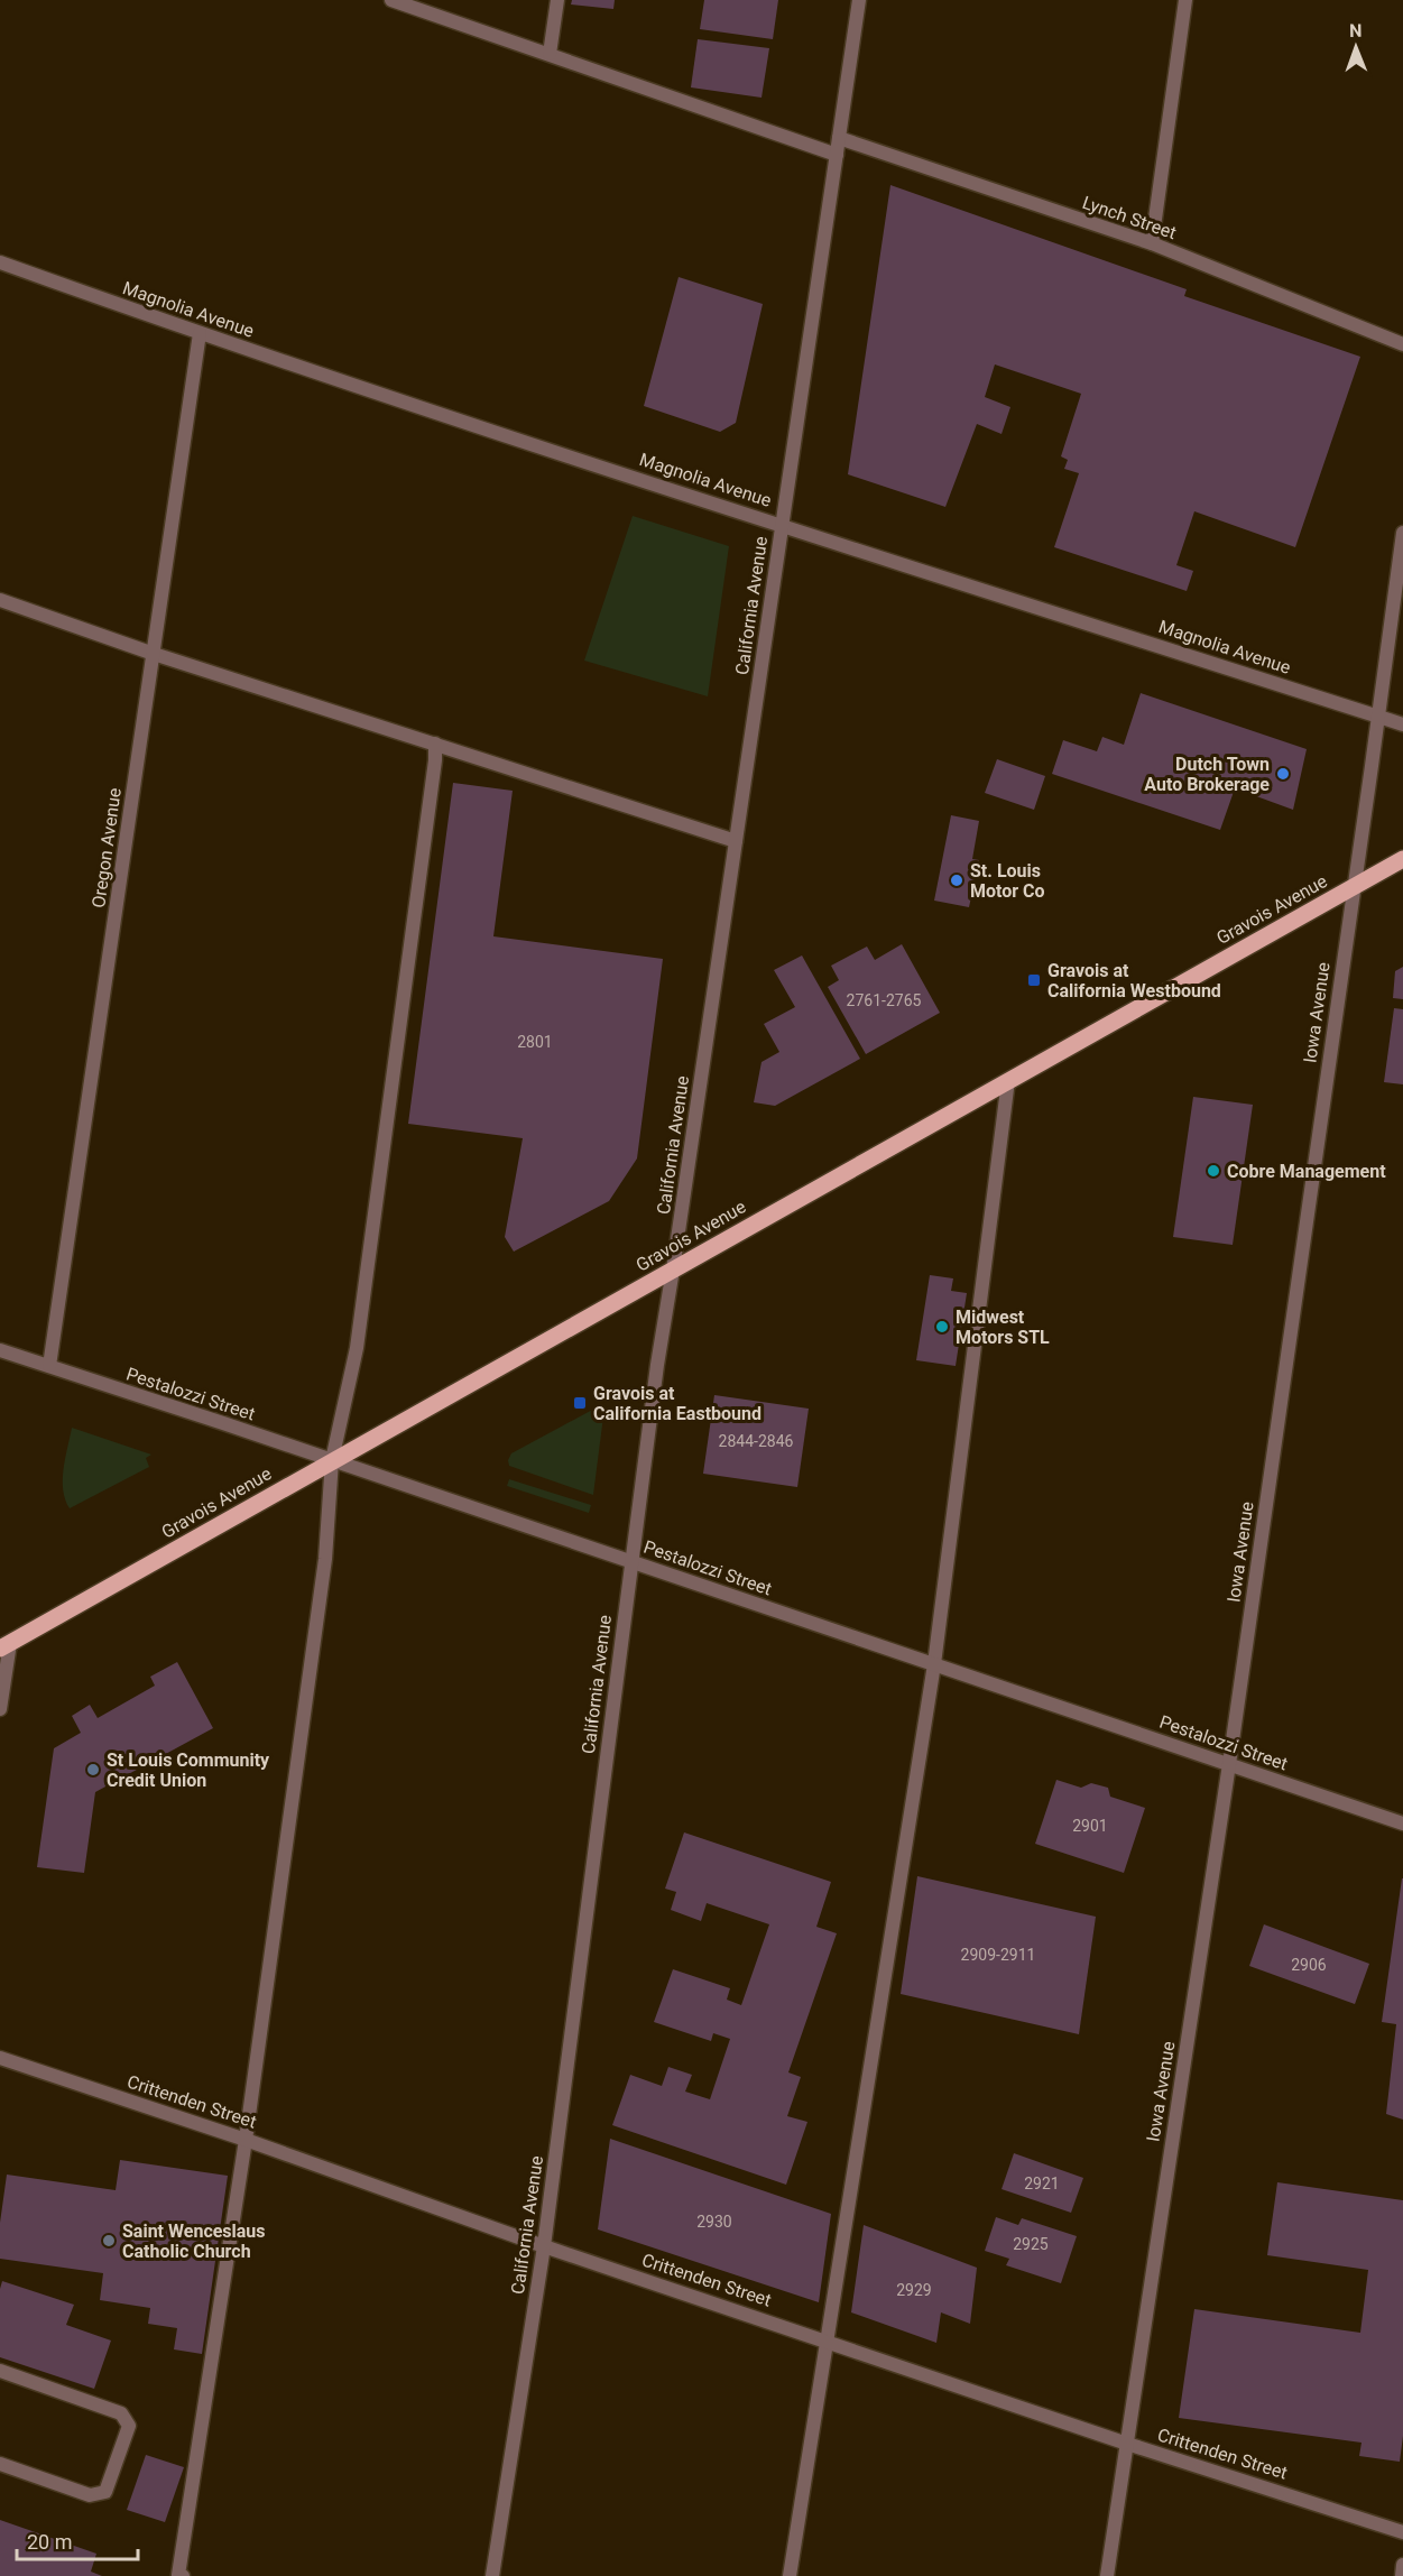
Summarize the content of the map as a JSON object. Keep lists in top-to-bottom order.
{
  "streets": {
    "main road": ["Gravois Avenue"],
    "street": [
      "Lynch Street",
      "Magnolia Avenue",
      "California Avenue",
      "Oregon Avenue",
      "Iowa Avenue",
      "Pestalozzi Street",
      "Crittenden Street"
    ]
  },
  "crossings": [
    ["Lynch Street", "California Avenue"],
    ["Magnolia Avenue", "California Avenue"],
    ["Magnolia Avenue", "Oregon Avenue"],
    ["Magnolia Avenue", "Iowa Avenue"],
    ["California Avenue", "Gravois Avenue"],
    ["California Avenue", "Pestalozzi Street"],
    ["California Avenue", "Crittenden Street"],
    ["Oregon Avenue", "Pestalozzi Street"],
    ["Gravois Avenue", "Iowa Avenue"],
    ["Gravois Avenue", "Pestalozzi Street"],
    ["Iowa Avenue", "Pestalozzi Street"],
    ["Iowa Avenue", "Crittenden Street"]
  ],
  "places": {
    "other": [
      "Dutch Town Auto Brokerage",
      "St. Louis Motor Co",
      "Cobre Management",
      "Midwest Motors STL",
      "St Louis Community Credit Union",
      "Saint Wenceslaus Catholic Church"
    ],
    "transit": ["Gravois at California Westbound", "Gravois at California Eastbound"]
  },
  "house_numbers": [
    "2761-2765",
    "2801",
    "2844-2846",
    "2901",
    "2909-2911",
    "2906",
    "2921",
    "2930",
    "2925",
    "2929"
  ],
  "scale_bar": "20 m",
  "north": "top"
}
